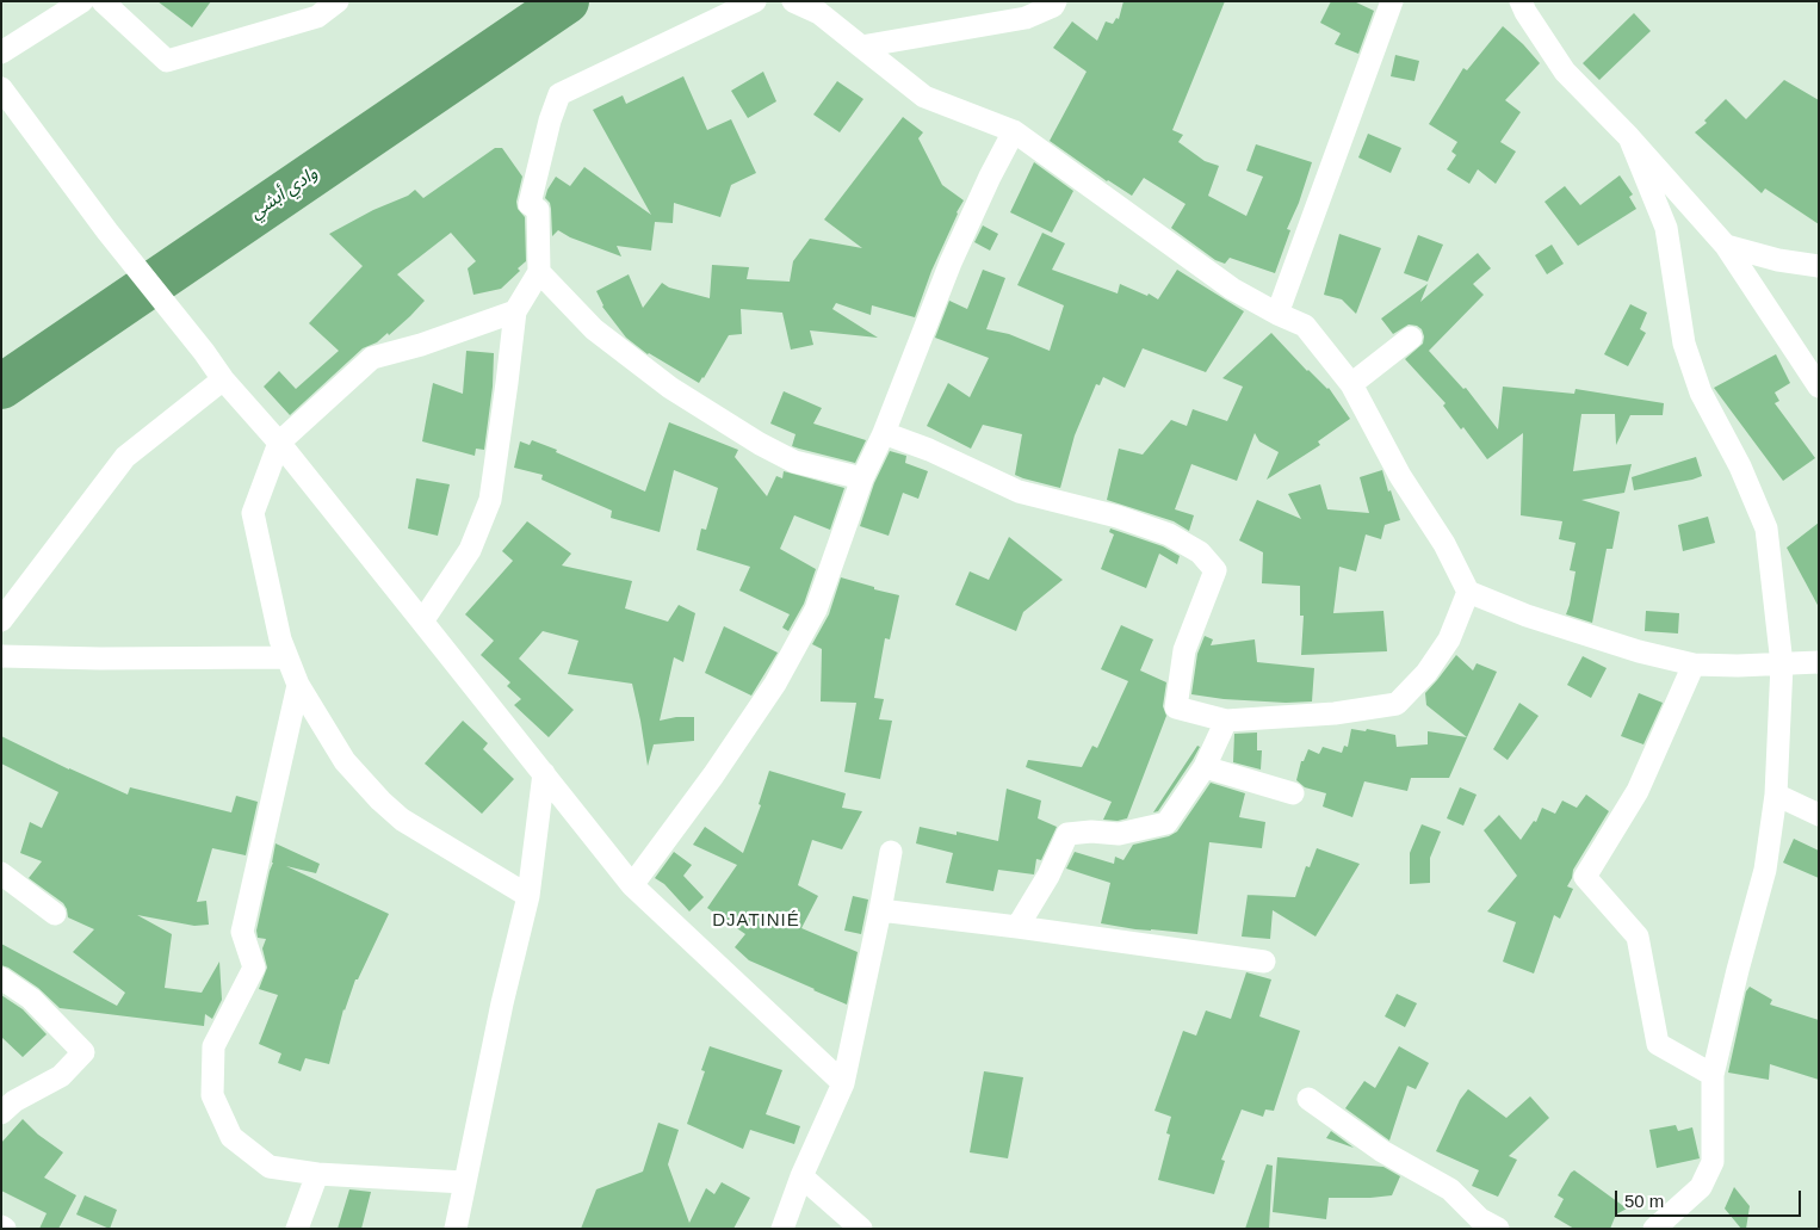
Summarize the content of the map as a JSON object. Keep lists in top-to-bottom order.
{
  "districts": ["DJATINIÉ"],
  "water": ["وادي أبشي"],
  "scale_bar": "50 m"
}
